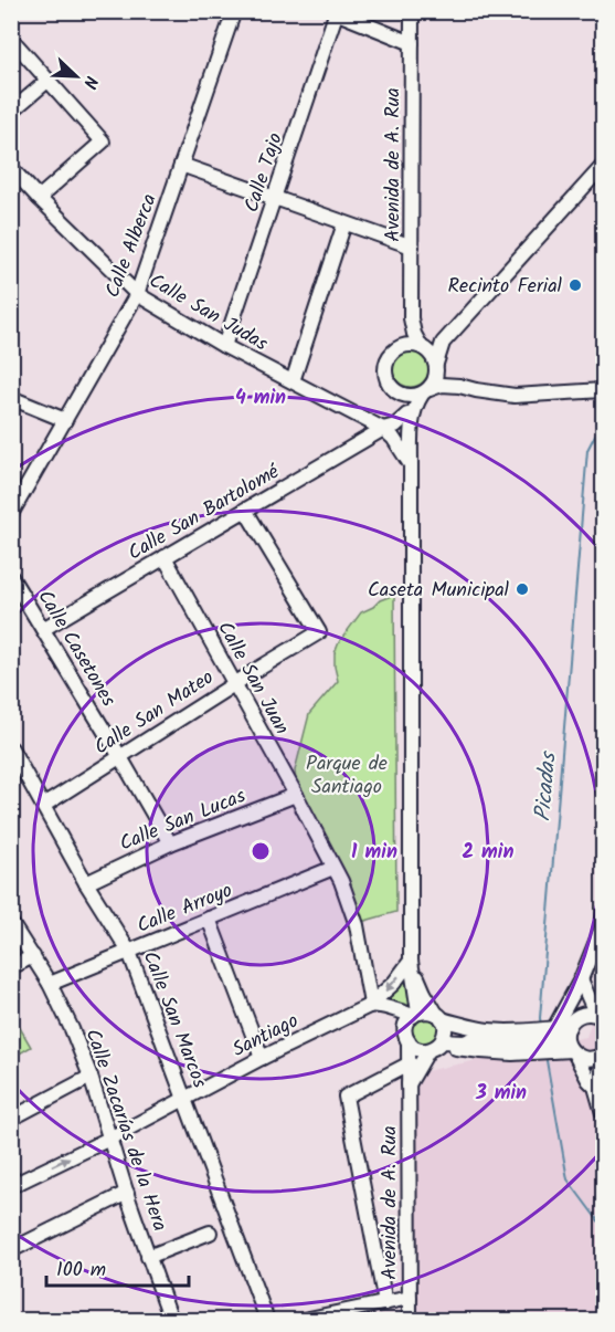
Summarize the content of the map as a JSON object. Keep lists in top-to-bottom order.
{
  "streets": {
    "street": [
      "Avenida de A. Rua",
      "Calle Tajo",
      "Calle Alberca",
      "Calle San Judas",
      "Calle San Bartolomé",
      "Calle Casetones",
      "Calle San Juan",
      "Calle San Mateo",
      "Calle San Lucas",
      "Calle Arroyo",
      "Calle San Marcos",
      "Santiago",
      "Calle Zacarías de la Hera"
    ]
  },
  "crossings": [
    ["Calle Tajo", "Calle San Judas"],
    ["Calle Alberca", "Calle San Judas"],
    ["Calle San Judas", "Calle San Bartolomé"],
    ["Calle San Bartolomé", "Calle Casetones"],
    ["Calle San Bartolomé", "Calle San Juan"],
    ["Calle San Bartolomé", "Calle San Mateo"],
    ["Calle Casetones", "Calle San Mateo"],
    ["Calle Casetones", "Calle San Lucas"],
    ["Calle San Juan", "Calle San Mateo"],
    ["Calle San Juan", "Calle San Lucas"],
    ["Calle San Juan", "Calle Arroyo"],
    ["Calle San Juan", "Santiago"],
    ["Calle San Mateo", "Calle San Marcos"],
    ["Calle San Lucas", "Calle San Marcos"],
    ["Calle Arroyo", "Calle San Marcos"],
    ["Calle Arroyo", "Calle Zacarías de la Hera"],
    ["Calle San Marcos", "Santiago"],
    ["Santiago", "Calle Zacarías de la Hera"]
  ],
  "water": ["Picadas"],
  "parks": ["Parque de Santiago"],
  "places": ["Recinto Ferial", "Caseta Municipal"],
  "scale_bar": "100 m",
  "north": "bottom right",
  "rings": [
    "4 min",
    "1 min",
    "2 min",
    "3 min"
  ]
}
